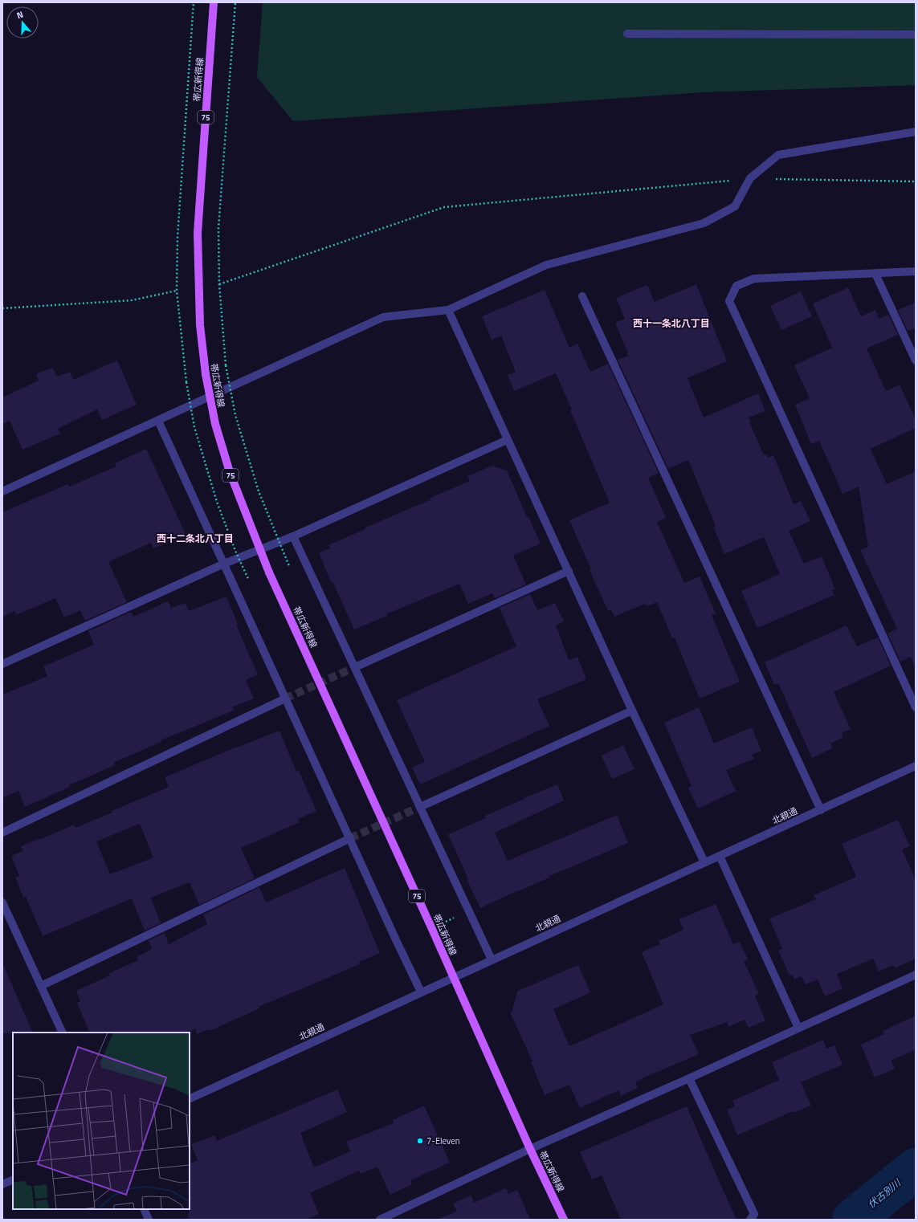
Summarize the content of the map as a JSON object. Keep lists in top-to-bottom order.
{
  "streets": {
    "main road": ["帯広新得線", "75"],
    "street": ["北親通"]
  },
  "crossings": [
    ["帯広新得線", "北親通"]
  ],
  "districts": ["西十一条北八丁目", "西十二条北八丁目"],
  "water": ["伏古別川"],
  "places": ["7-Eleven"],
  "north": "top"
}
